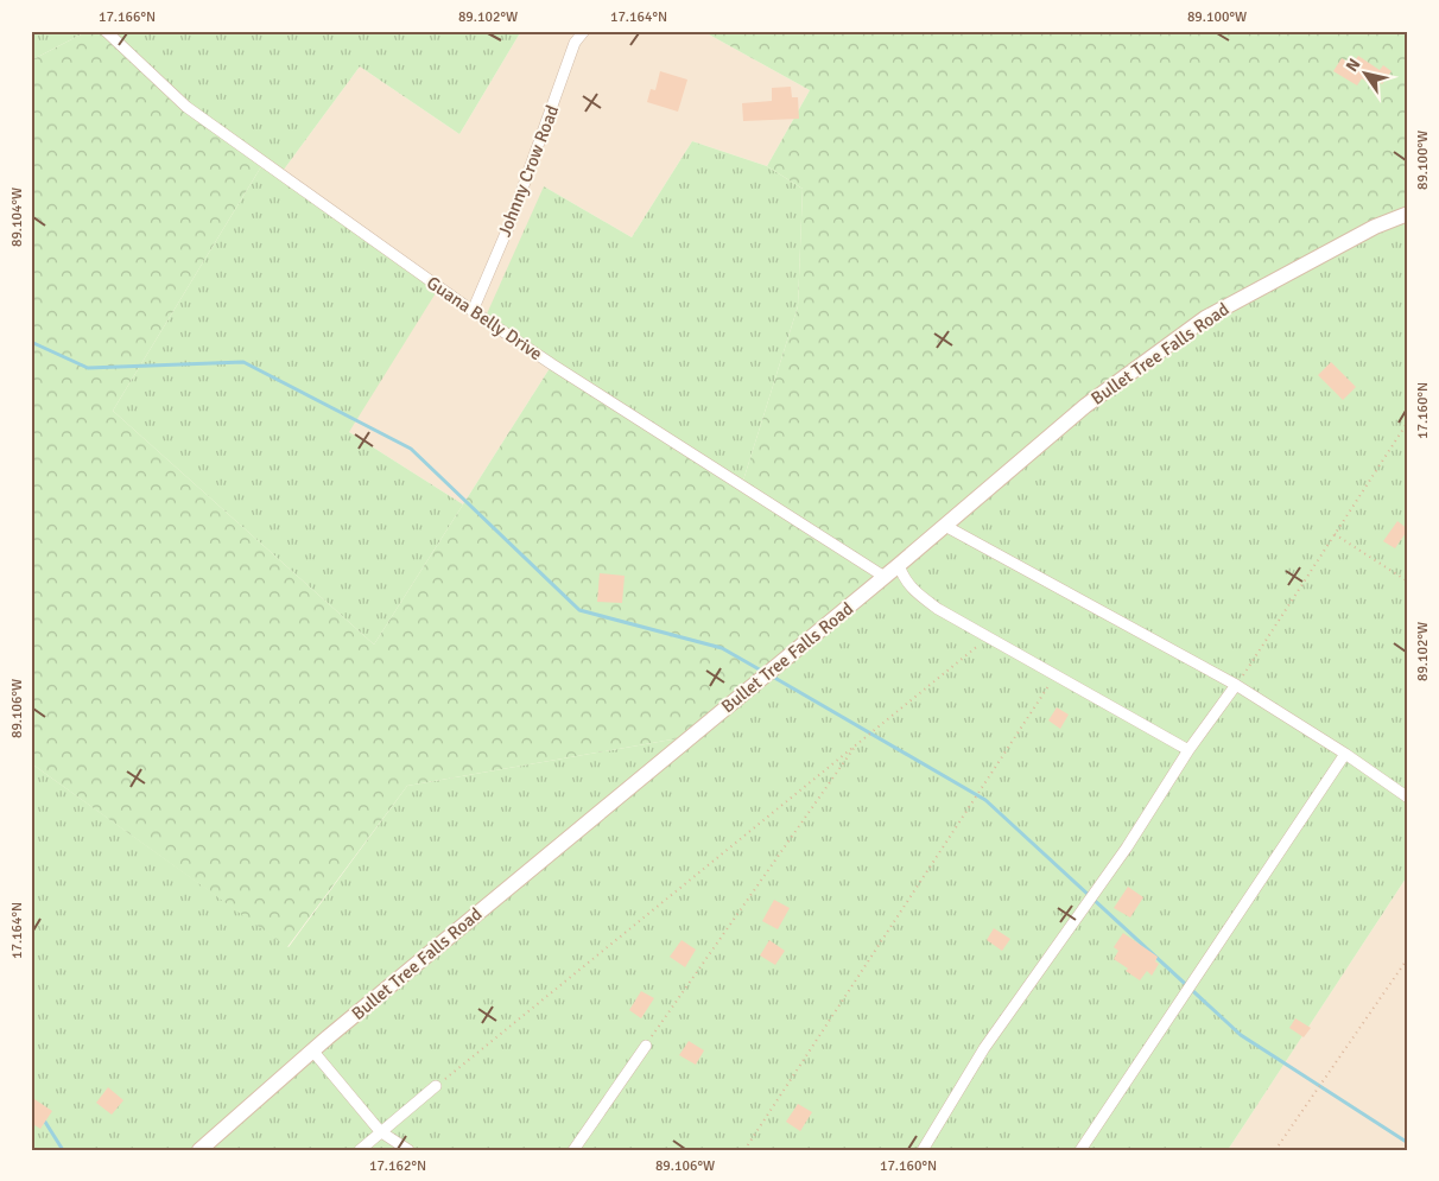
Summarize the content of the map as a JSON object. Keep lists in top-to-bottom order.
{
  "streets": {
    "main road": ["Bullet Tree Falls Road"],
    "street": ["Johnny Crow Road", "Guana Belly Drive"]
  },
  "crossings": [
    ["Johnny Crow Road", "Guana Belly Drive"],
    ["Guana Belly Drive", "Bullet Tree Falls Road"]
  ],
  "north": "top left",
  "coordinates": [
    "17.166°N",
    "89.102°W",
    "17.164°N",
    "89.100°W",
    "89.104°W",
    "17.160°N",
    "89.106°W",
    "17.162°N"
  ]
}
